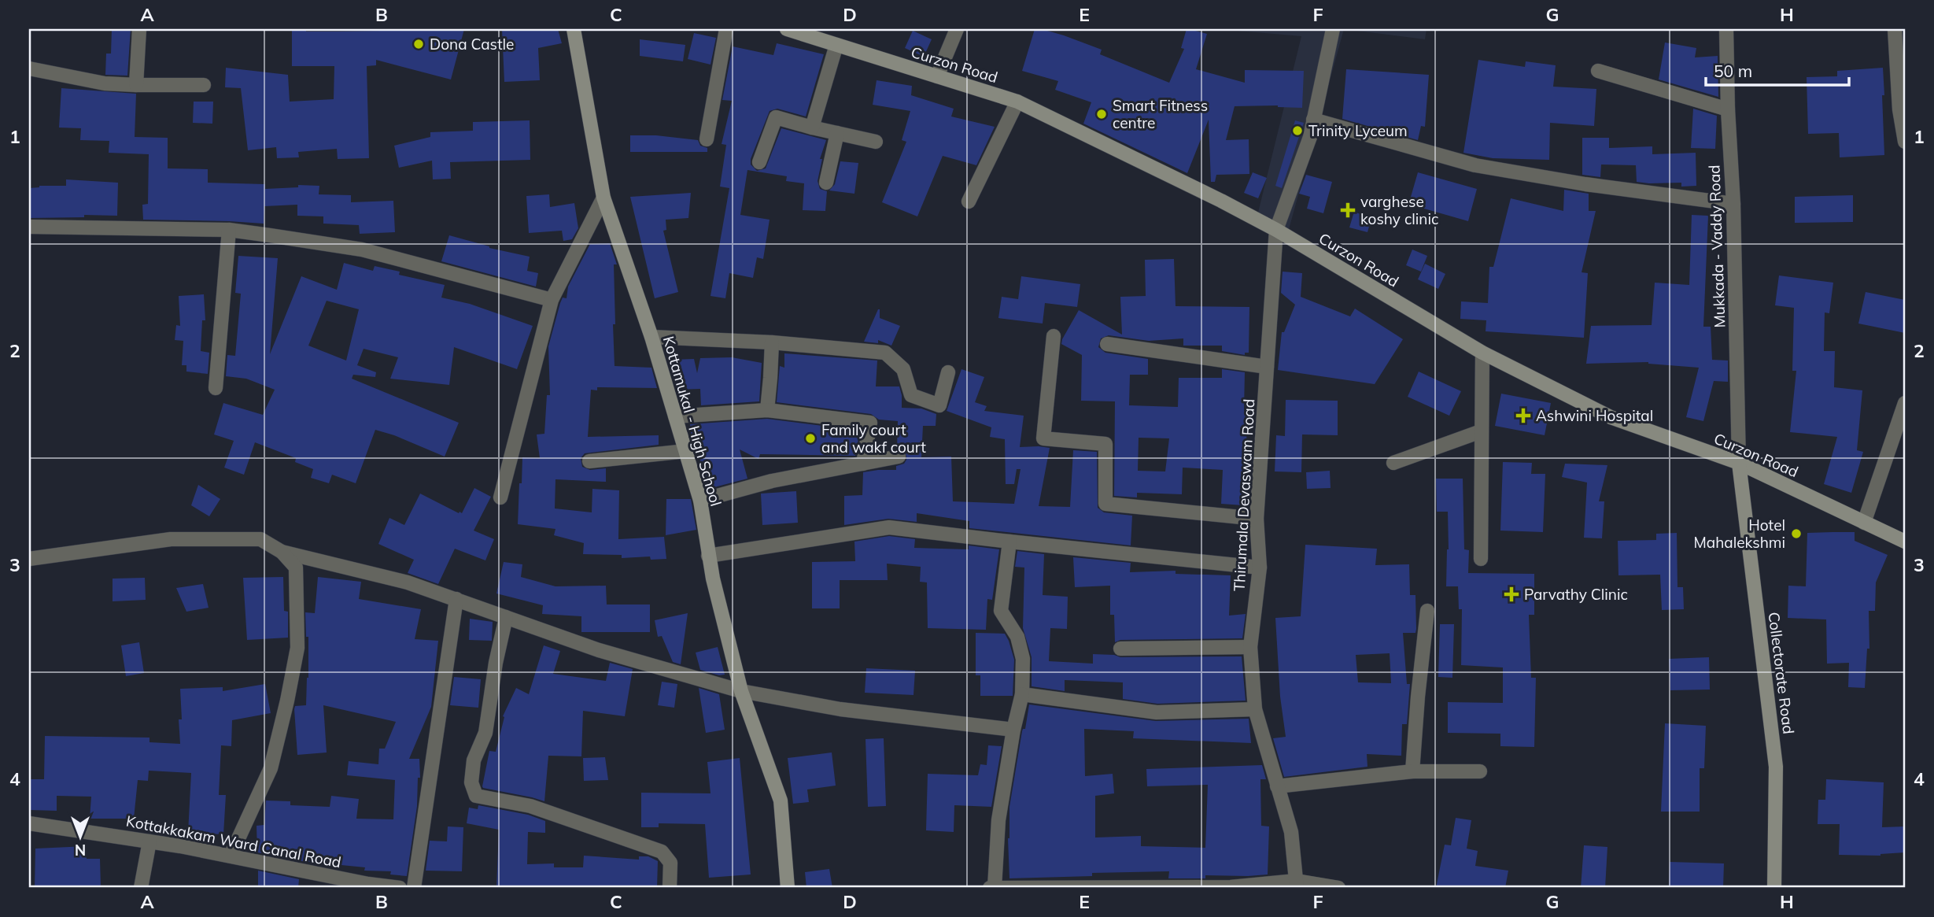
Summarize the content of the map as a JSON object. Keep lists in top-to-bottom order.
{
  "streets": {
    "main road": ["Curzon Road", "Kottamukal - High School", "Collectorate Road"],
    "street": ["Mukkada - Vaddy Road", "Thirumala Devaswam Road", "Kottakkakam Ward Canal Road"]
  },
  "crossings": [
    ["Curzon Road", "Mukkada - Vaddy Road"],
    ["Curzon Road", "Thirumala Devaswam Road"],
    ["Curzon Road", "Collectorate Road"],
    ["Mukkada - Vaddy Road", "Collectorate Road"]
  ],
  "places": {
    "other": [
      "Dona Castle",
      "Smart Fitness centre",
      "Trinity Lyceum",
      "Family court and wakf court",
      "Hotel Mahalekshmi"
    ],
    "health": ["varghese koshy clinic", "Ashwini Hospital", "Parvathy Clinic"]
  },
  "scale_bar": "50 m",
  "north": "bottom",
  "grid": {
    "columns": [
      "A",
      "B",
      "C",
      "D",
      "E",
      "F",
      "G",
      "H"
    ],
    "rows": [
      "1",
      "2",
      "3",
      "4"
    ]
  }
}
